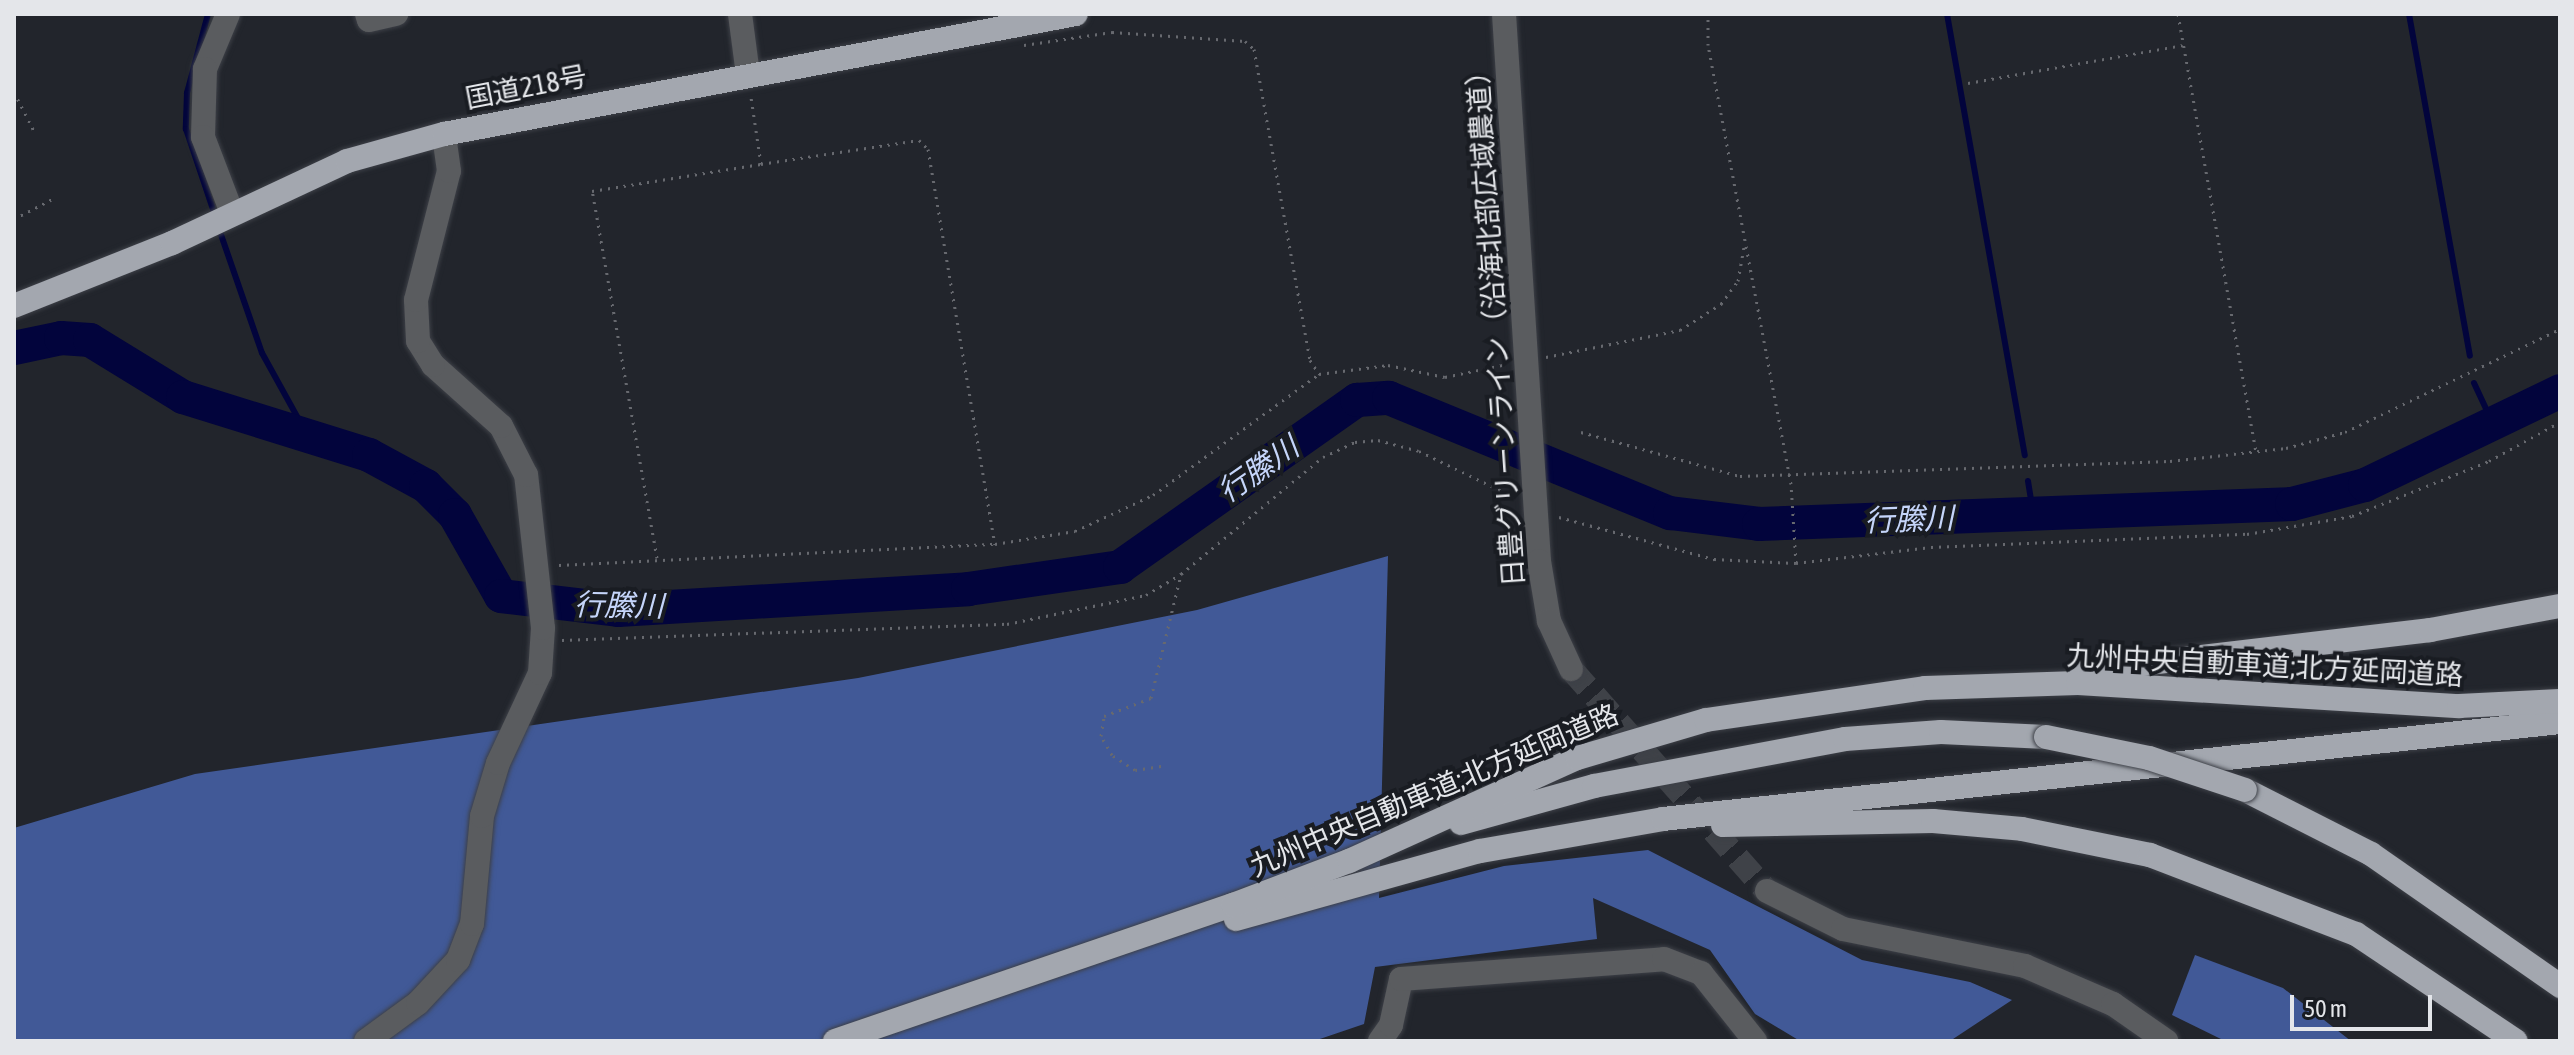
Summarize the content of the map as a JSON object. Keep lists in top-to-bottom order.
{
  "streets": {
    "highway": ["国道218号", "九州中央自動車道;北方延岡道路"],
    "street": ["日豊グリーンライン（沿海北部広域農道）"]
  },
  "water": ["行縢川"],
  "scale_bar": "50 m"
}
